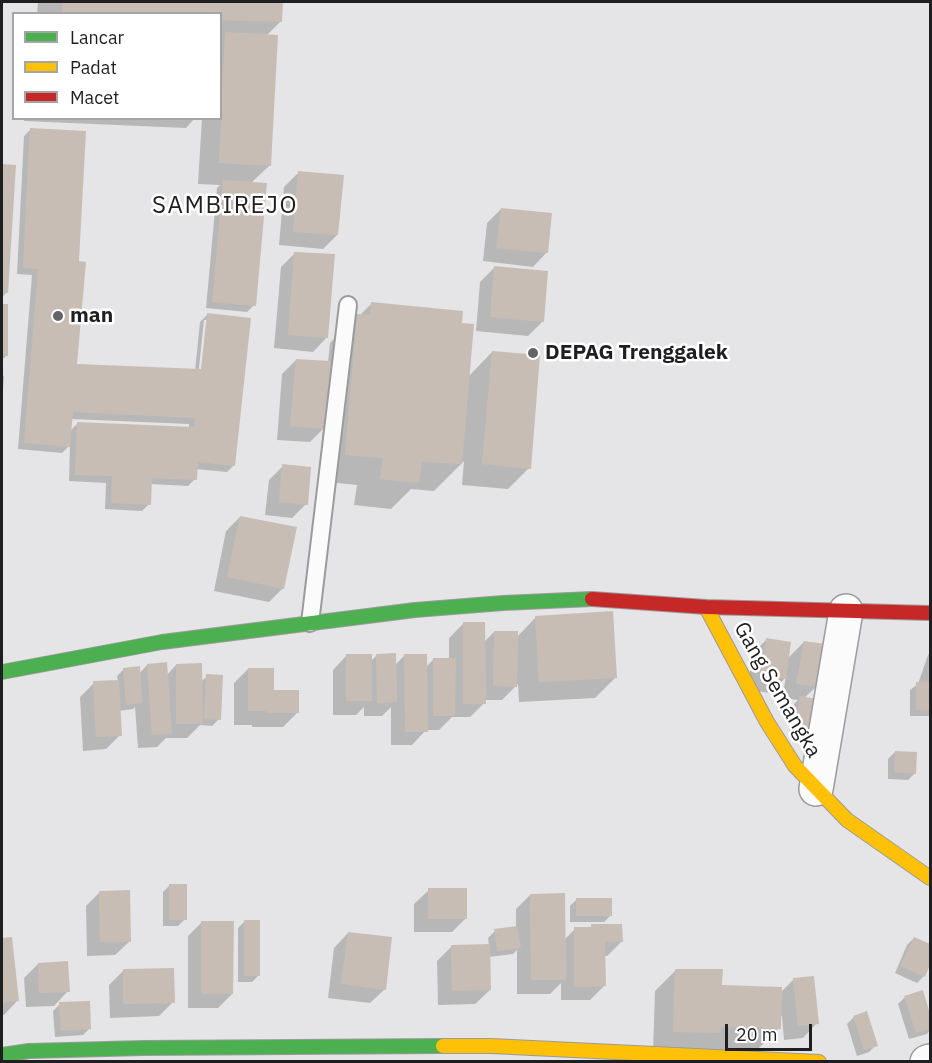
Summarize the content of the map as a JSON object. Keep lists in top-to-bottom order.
{
  "streets": {
    "street": ["Gang Semangka"]
  },
  "districts": ["SAMBIREJO"],
  "places": ["man", "DEPAG Trenggalek"],
  "legend": ["Lancar", "Padat", "Macet"],
  "scale_bar": "20 m"
}
